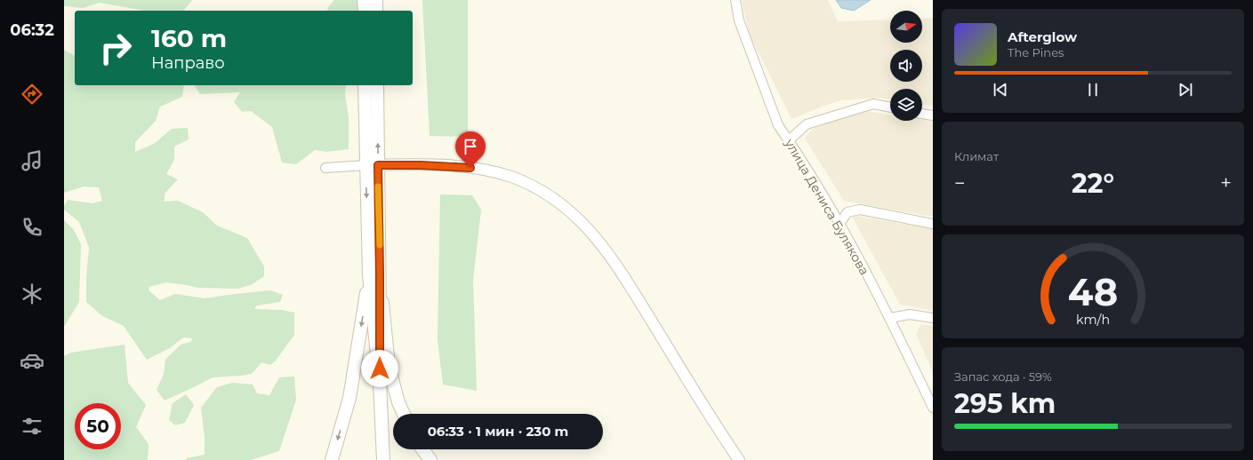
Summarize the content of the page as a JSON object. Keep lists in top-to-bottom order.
{
  "streets": {
    "street": ["улица Дениса Булякова"]
  },
  "north": "right",
  "page": {
    "tabs": "06:32",
    "turn": ["160 m", "Направо"],
    "song": ["Afterglow", "The Pines"],
    "tile": [
      "Климат",
      ["Запас хода · 59%", "295 km"]
    ],
    "heat": ["−", "22°", "+"],
    "limit": "50",
    "trip": "06:33 · 1 мин · 230 m",
    "gauge": ["48", "km/h"]
  }
}
